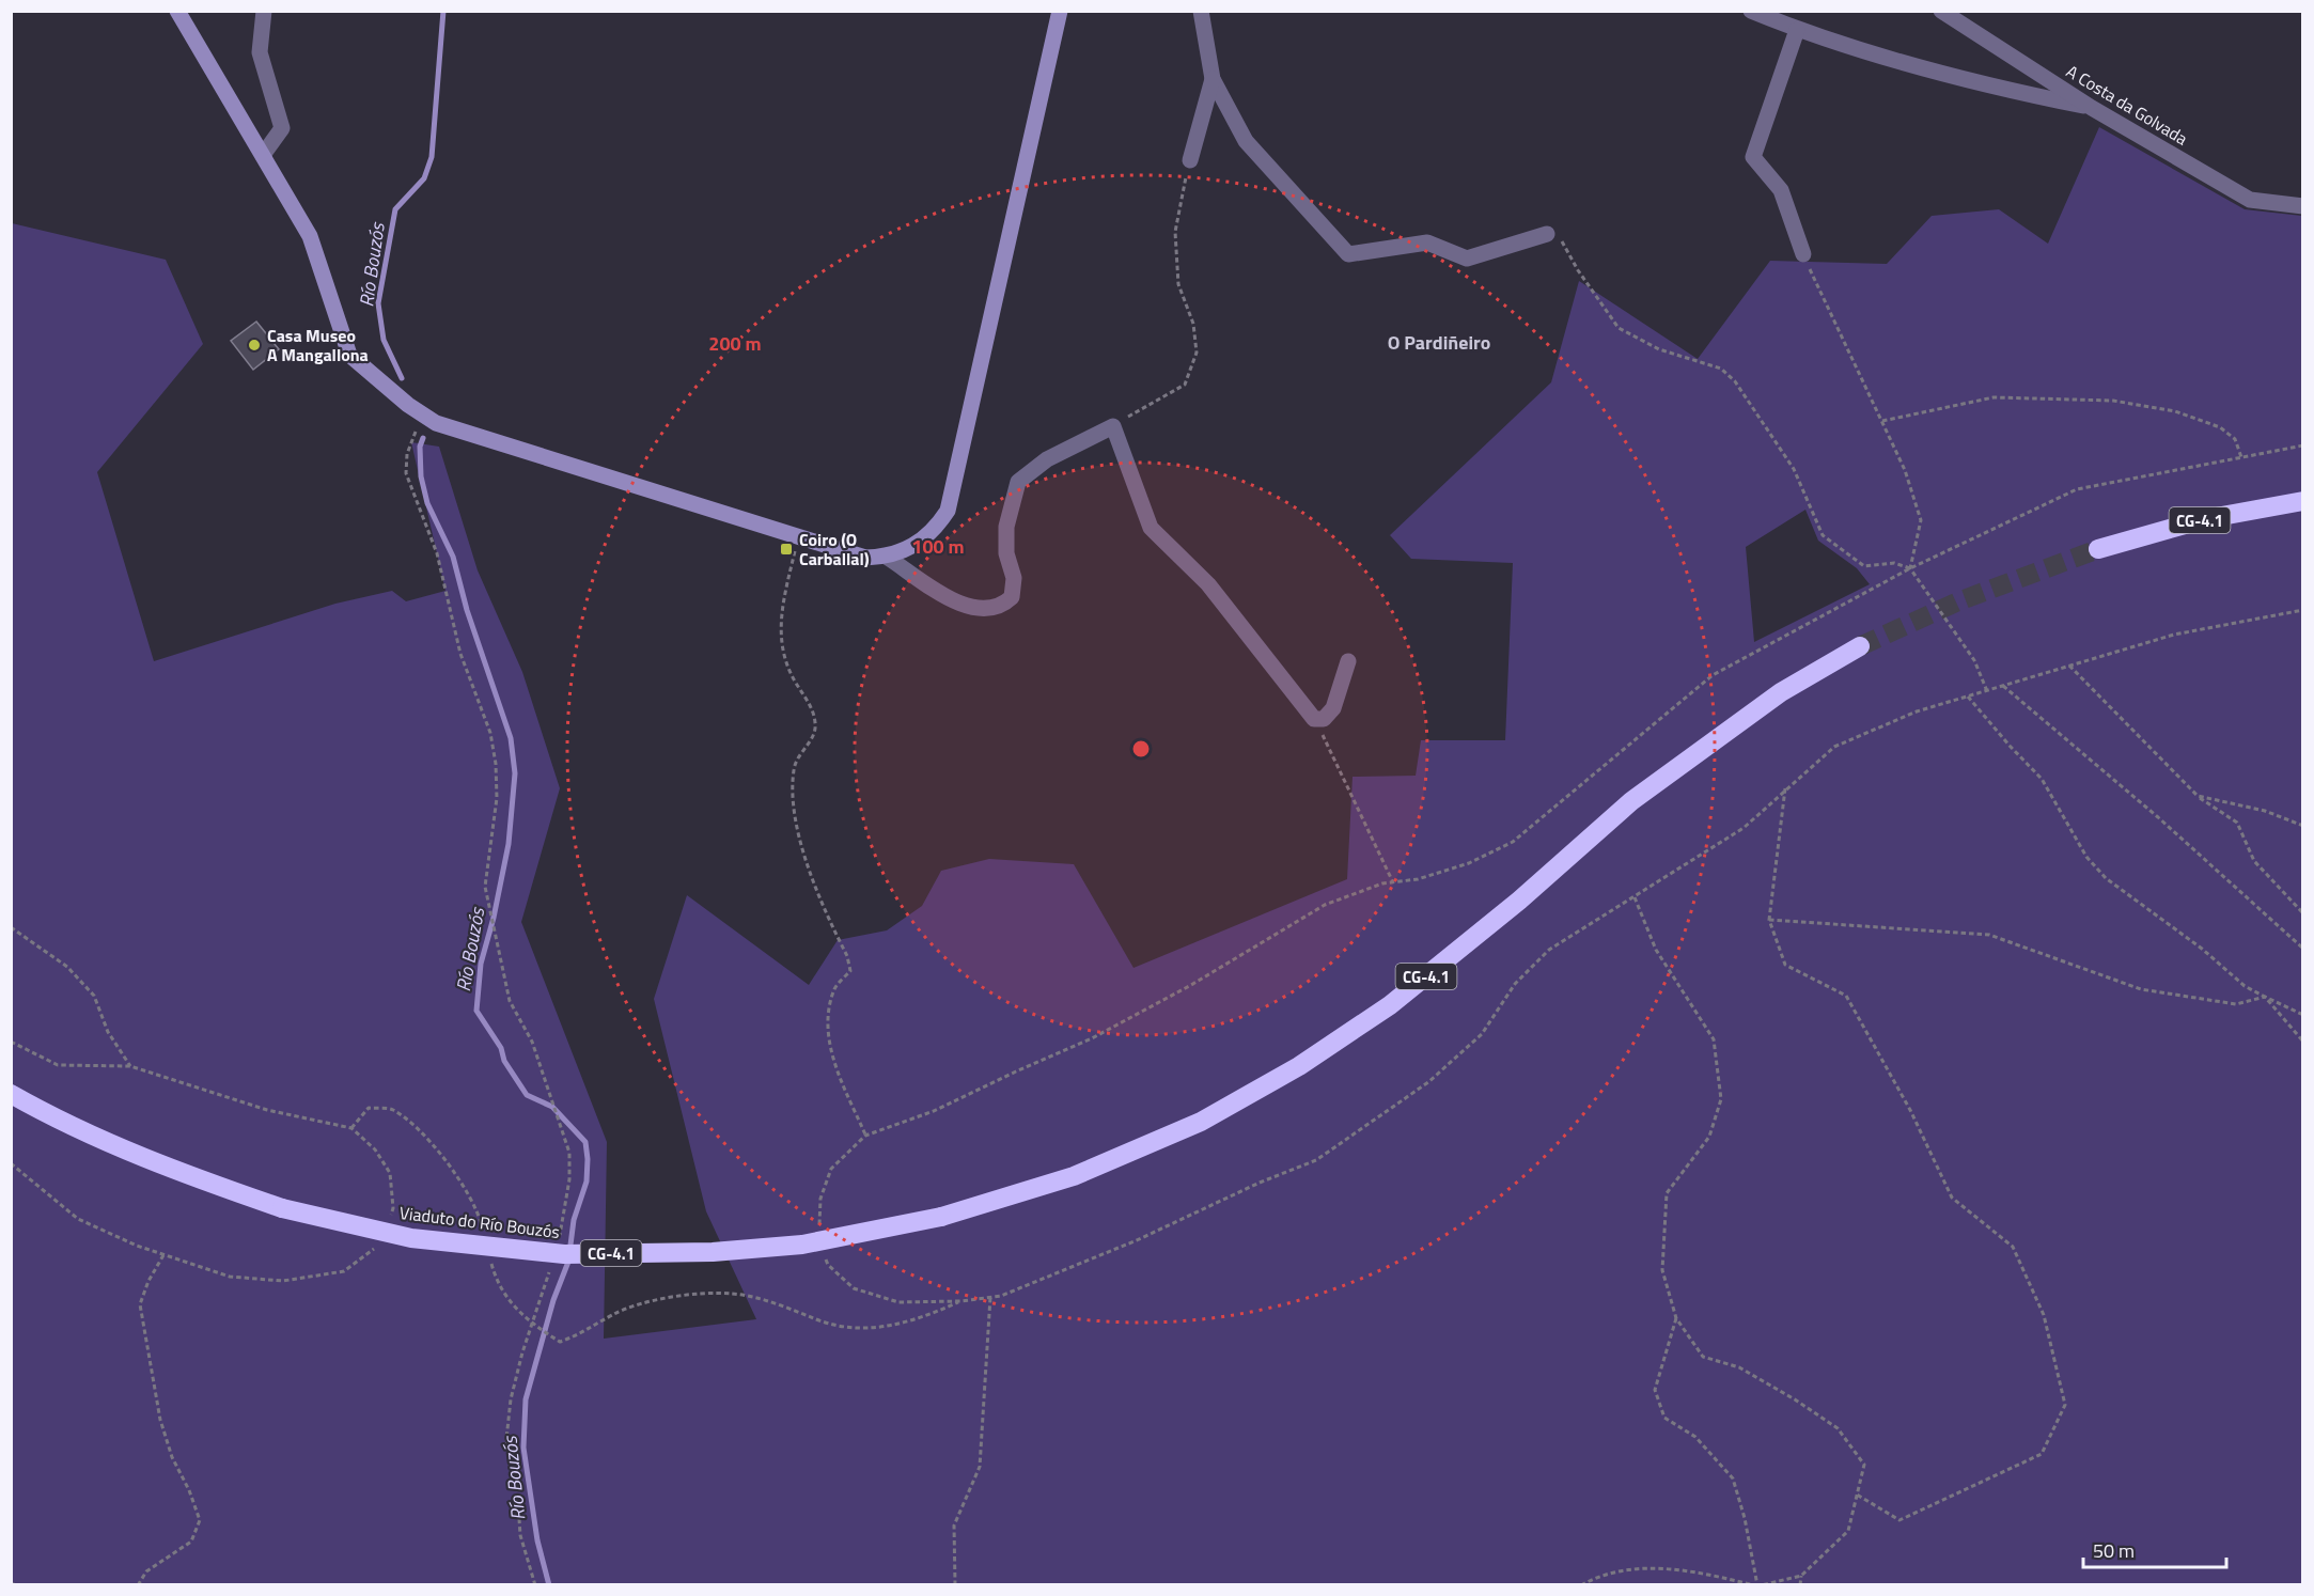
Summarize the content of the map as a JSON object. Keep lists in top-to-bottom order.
{
  "streets": {
    "highway": ["CG-4.1", "Viaduto do Río Bouzós"],
    "street": ["A Costa da Golvada"]
  },
  "districts": ["O Pardiñeiro"],
  "water": ["Río Bouzós"],
  "places": {
    "other": ["Casa Museo A Mangallona"],
    "transit": ["Coiro (O Carballal)"]
  },
  "scale_bar": "50 m",
  "rings": ["200 m", "100 m"]
}
